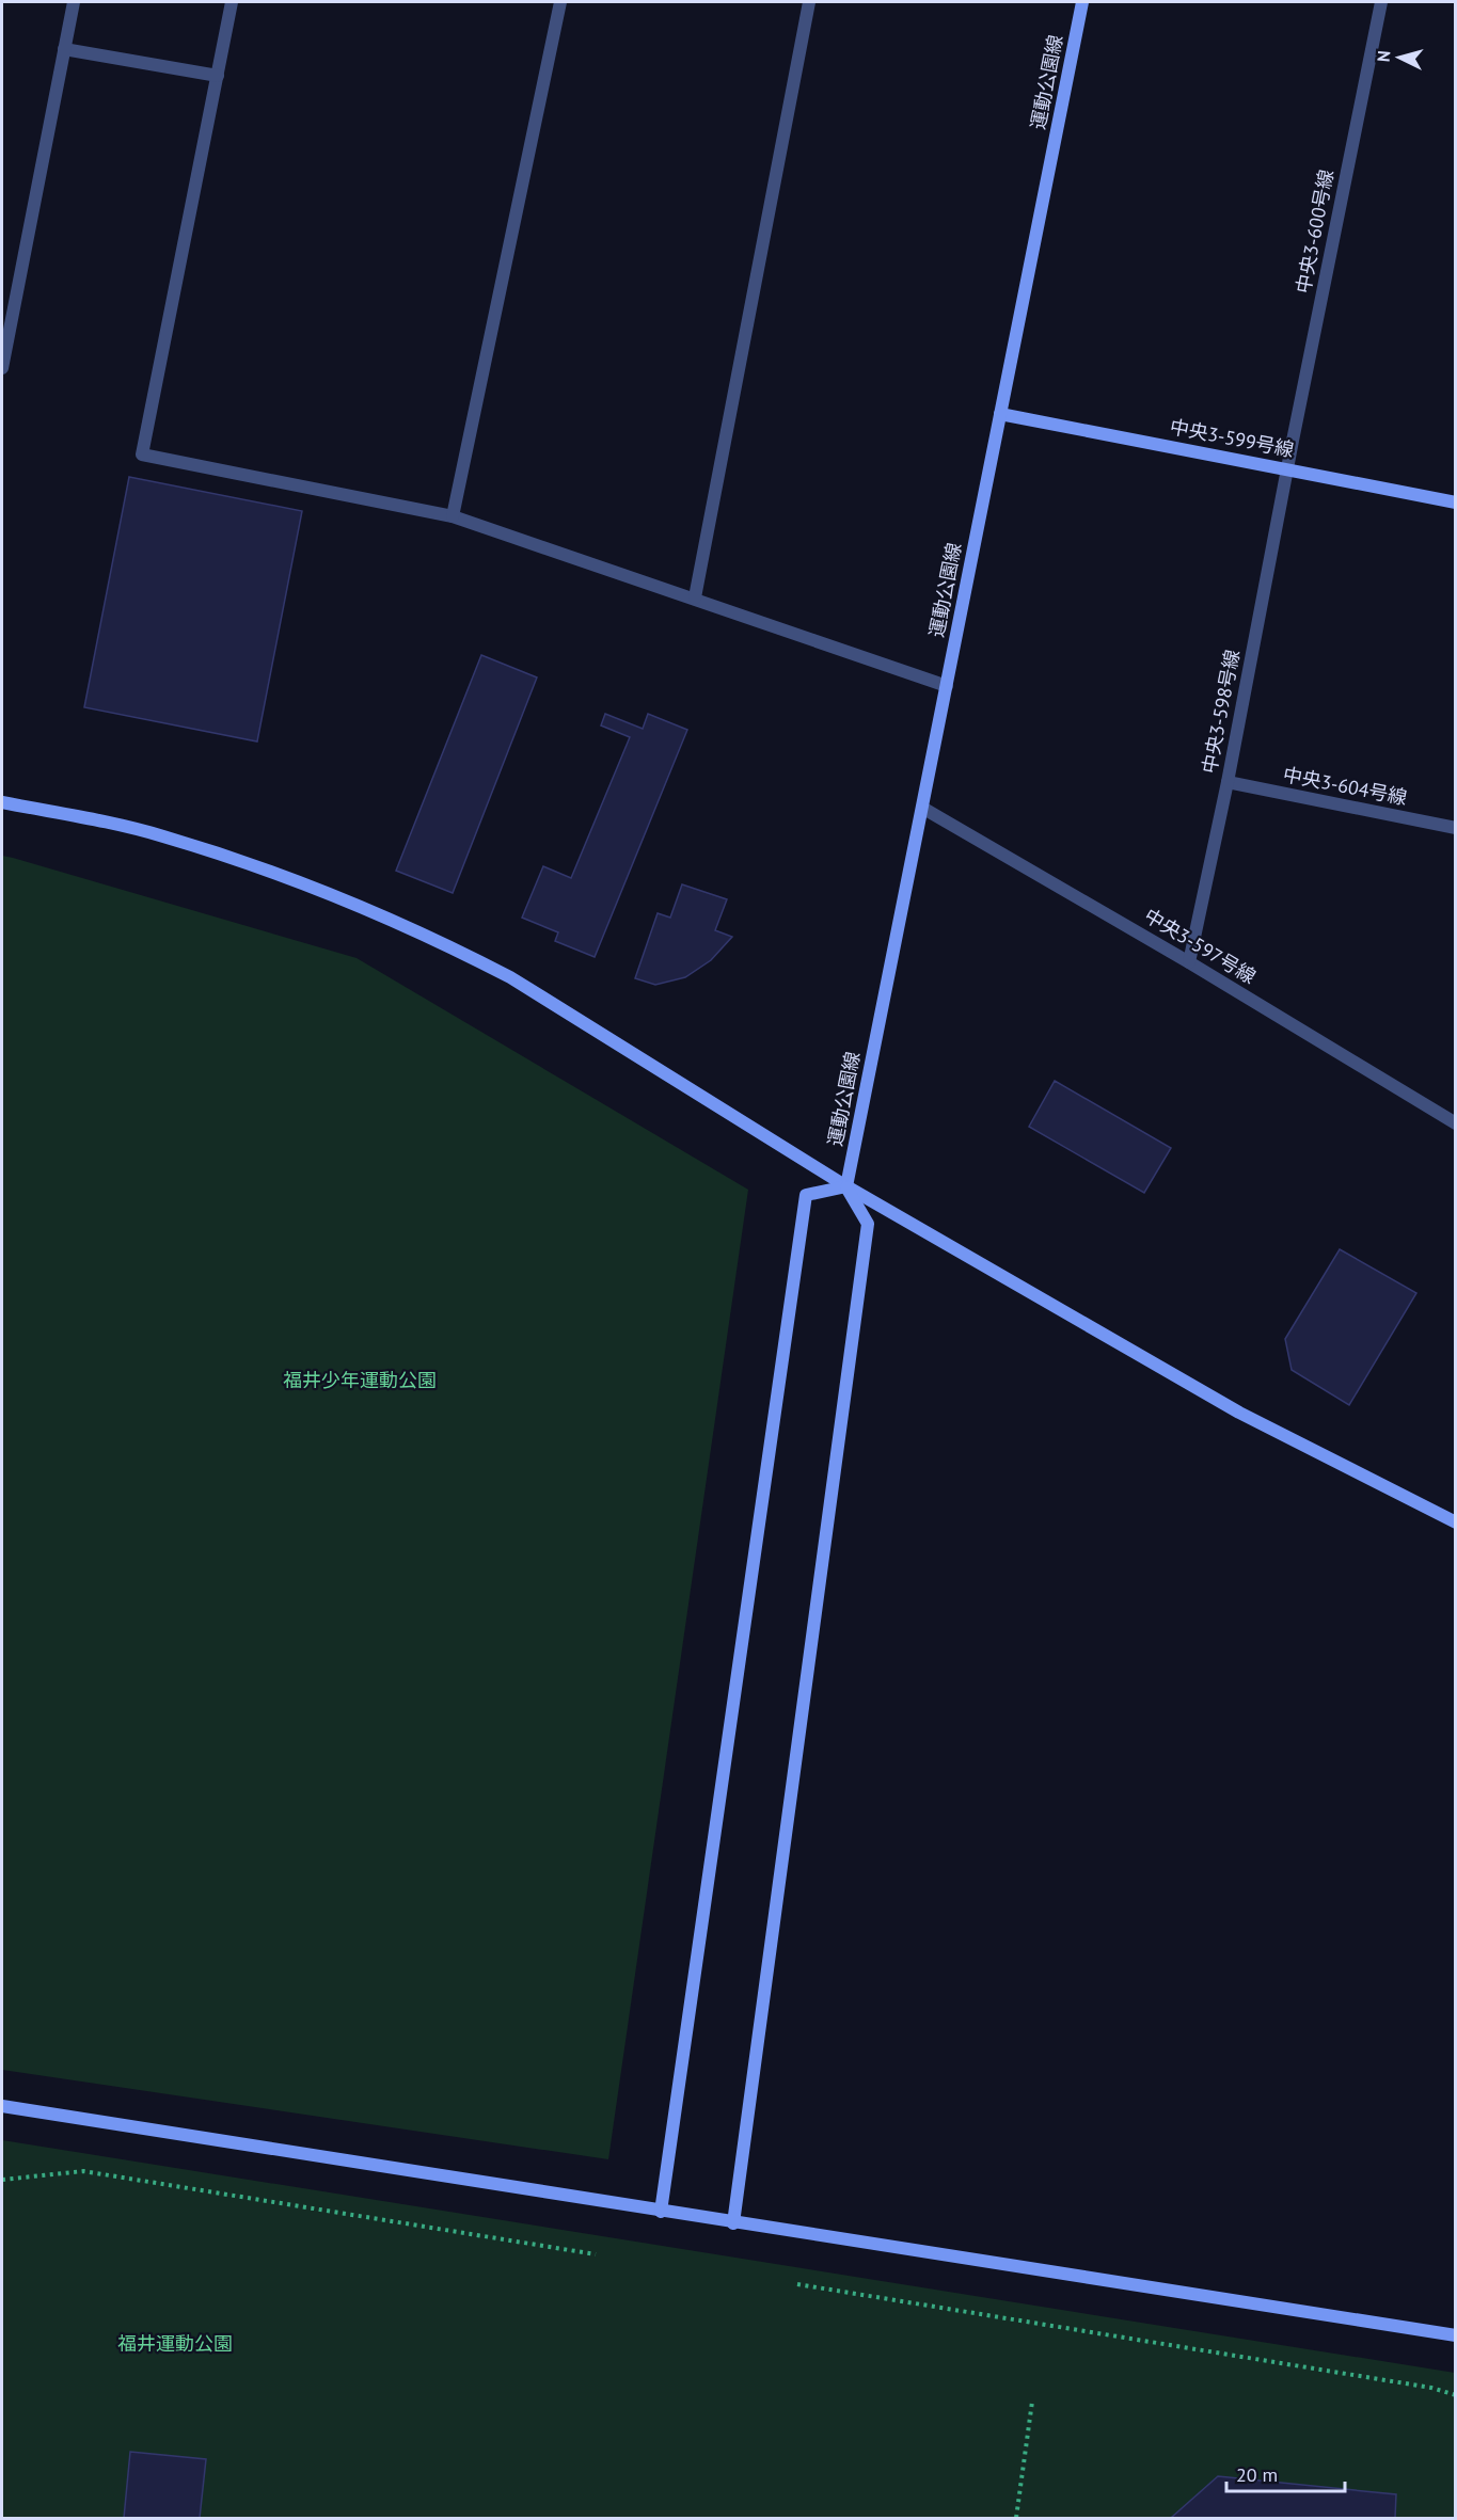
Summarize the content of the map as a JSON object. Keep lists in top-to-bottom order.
{
  "streets": {
    "street": [
      "運動公園線",
      "中央3-600号線",
      "中央3-599号線",
      "中央3-598号線",
      "中央3-604号線",
      "中央3-597号線"
    ]
  },
  "crossings": [
    ["運動公園線", "中央3-599号線"],
    ["運動公園線", "中央3-597号線"],
    ["中央3-600号線", "中央3-599号線"],
    ["中央3-600号線", "中央3-598号線"],
    ["中央3-599号線", "中央3-598号線"],
    ["中央3-598号線", "中央3-604号線"],
    ["中央3-598号線", "中央3-597号線"]
  ],
  "parks": ["福井少年運動公園", "福井運動公園"],
  "scale_bar": "20 m",
  "north": "left"
}
